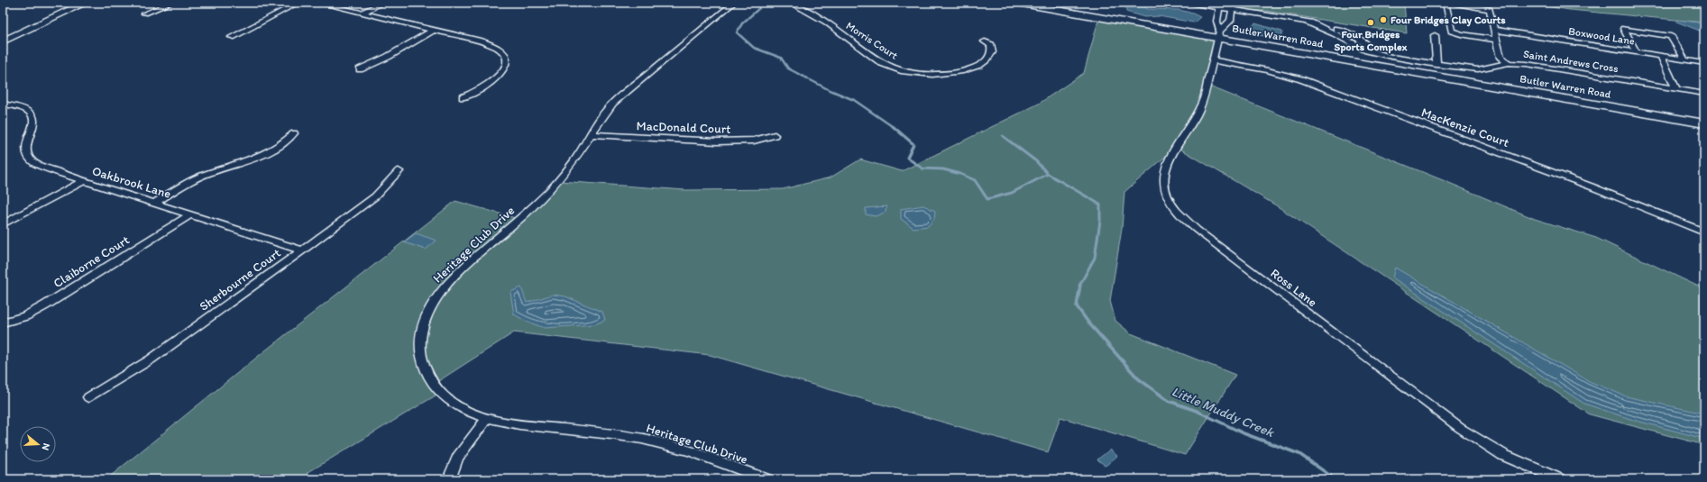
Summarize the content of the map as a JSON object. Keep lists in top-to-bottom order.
{
  "streets": {
    "main road": ["Butler Warren Road"],
    "street": [
      "Boxwood Lane",
      "Morris Court",
      "Saint Andrews Cross",
      "MacDonald Court",
      "MacKenzie Court",
      "Oakbrook Lane",
      "Heritage Club Drive",
      "Claiborne Court",
      "Sherbourne Court",
      "Ross Lane"
    ]
  },
  "crossings": [
    ["Butler Warren Road", "Ross Lane"],
    ["MacDonald Court", "Heritage Club Drive"],
    ["MacKenzie Court", "Ross Lane"],
    ["Oakbrook Lane", "Claiborne Court"],
    ["Oakbrook Lane", "Sherbourne Court"]
  ],
  "water": ["Little Muddy Creek"],
  "places": ["Four Bridges Clay Courts", "Four Bridges Sports Complex"],
  "north": "right"
}
